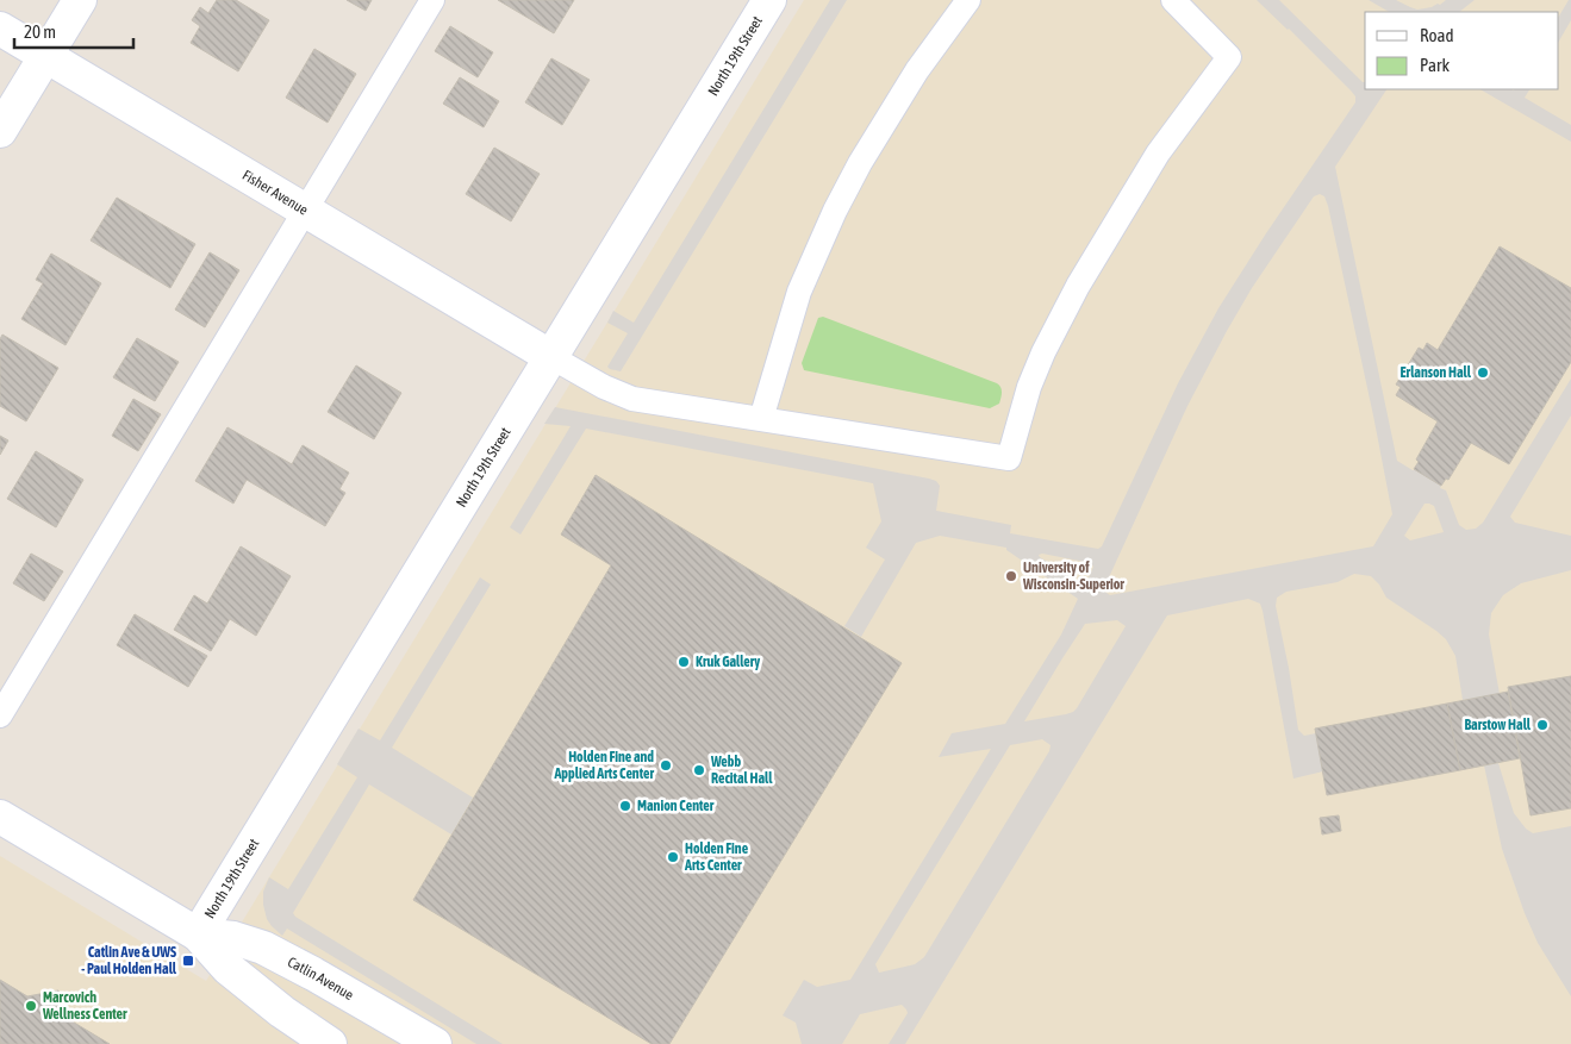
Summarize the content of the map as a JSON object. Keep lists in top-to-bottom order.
{
  "streets": {
    "street": ["North 19th Street", "Fisher Avenue", "Catlin Avenue"]
  },
  "crossings": [
    ["North 19th Street", "Fisher Avenue"],
    ["North 19th Street", "Catlin Avenue"]
  ],
  "places": {
    "other": [
      "Erlanson Hall",
      "University of Wisconsin-Superior",
      "Kruk Gallery",
      "Barstow Hall",
      "Holden Fine and Applied Arts Center",
      "Webb Recital Hall",
      "Manion Center",
      "Holden Fine Arts Center",
      "Marcovich Wellness Center"
    ],
    "transit": ["Catlin Ave & UWS - Paul Holden Hall"]
  },
  "legend": ["Road", "Park"],
  "scale_bar": "20 m"
}
